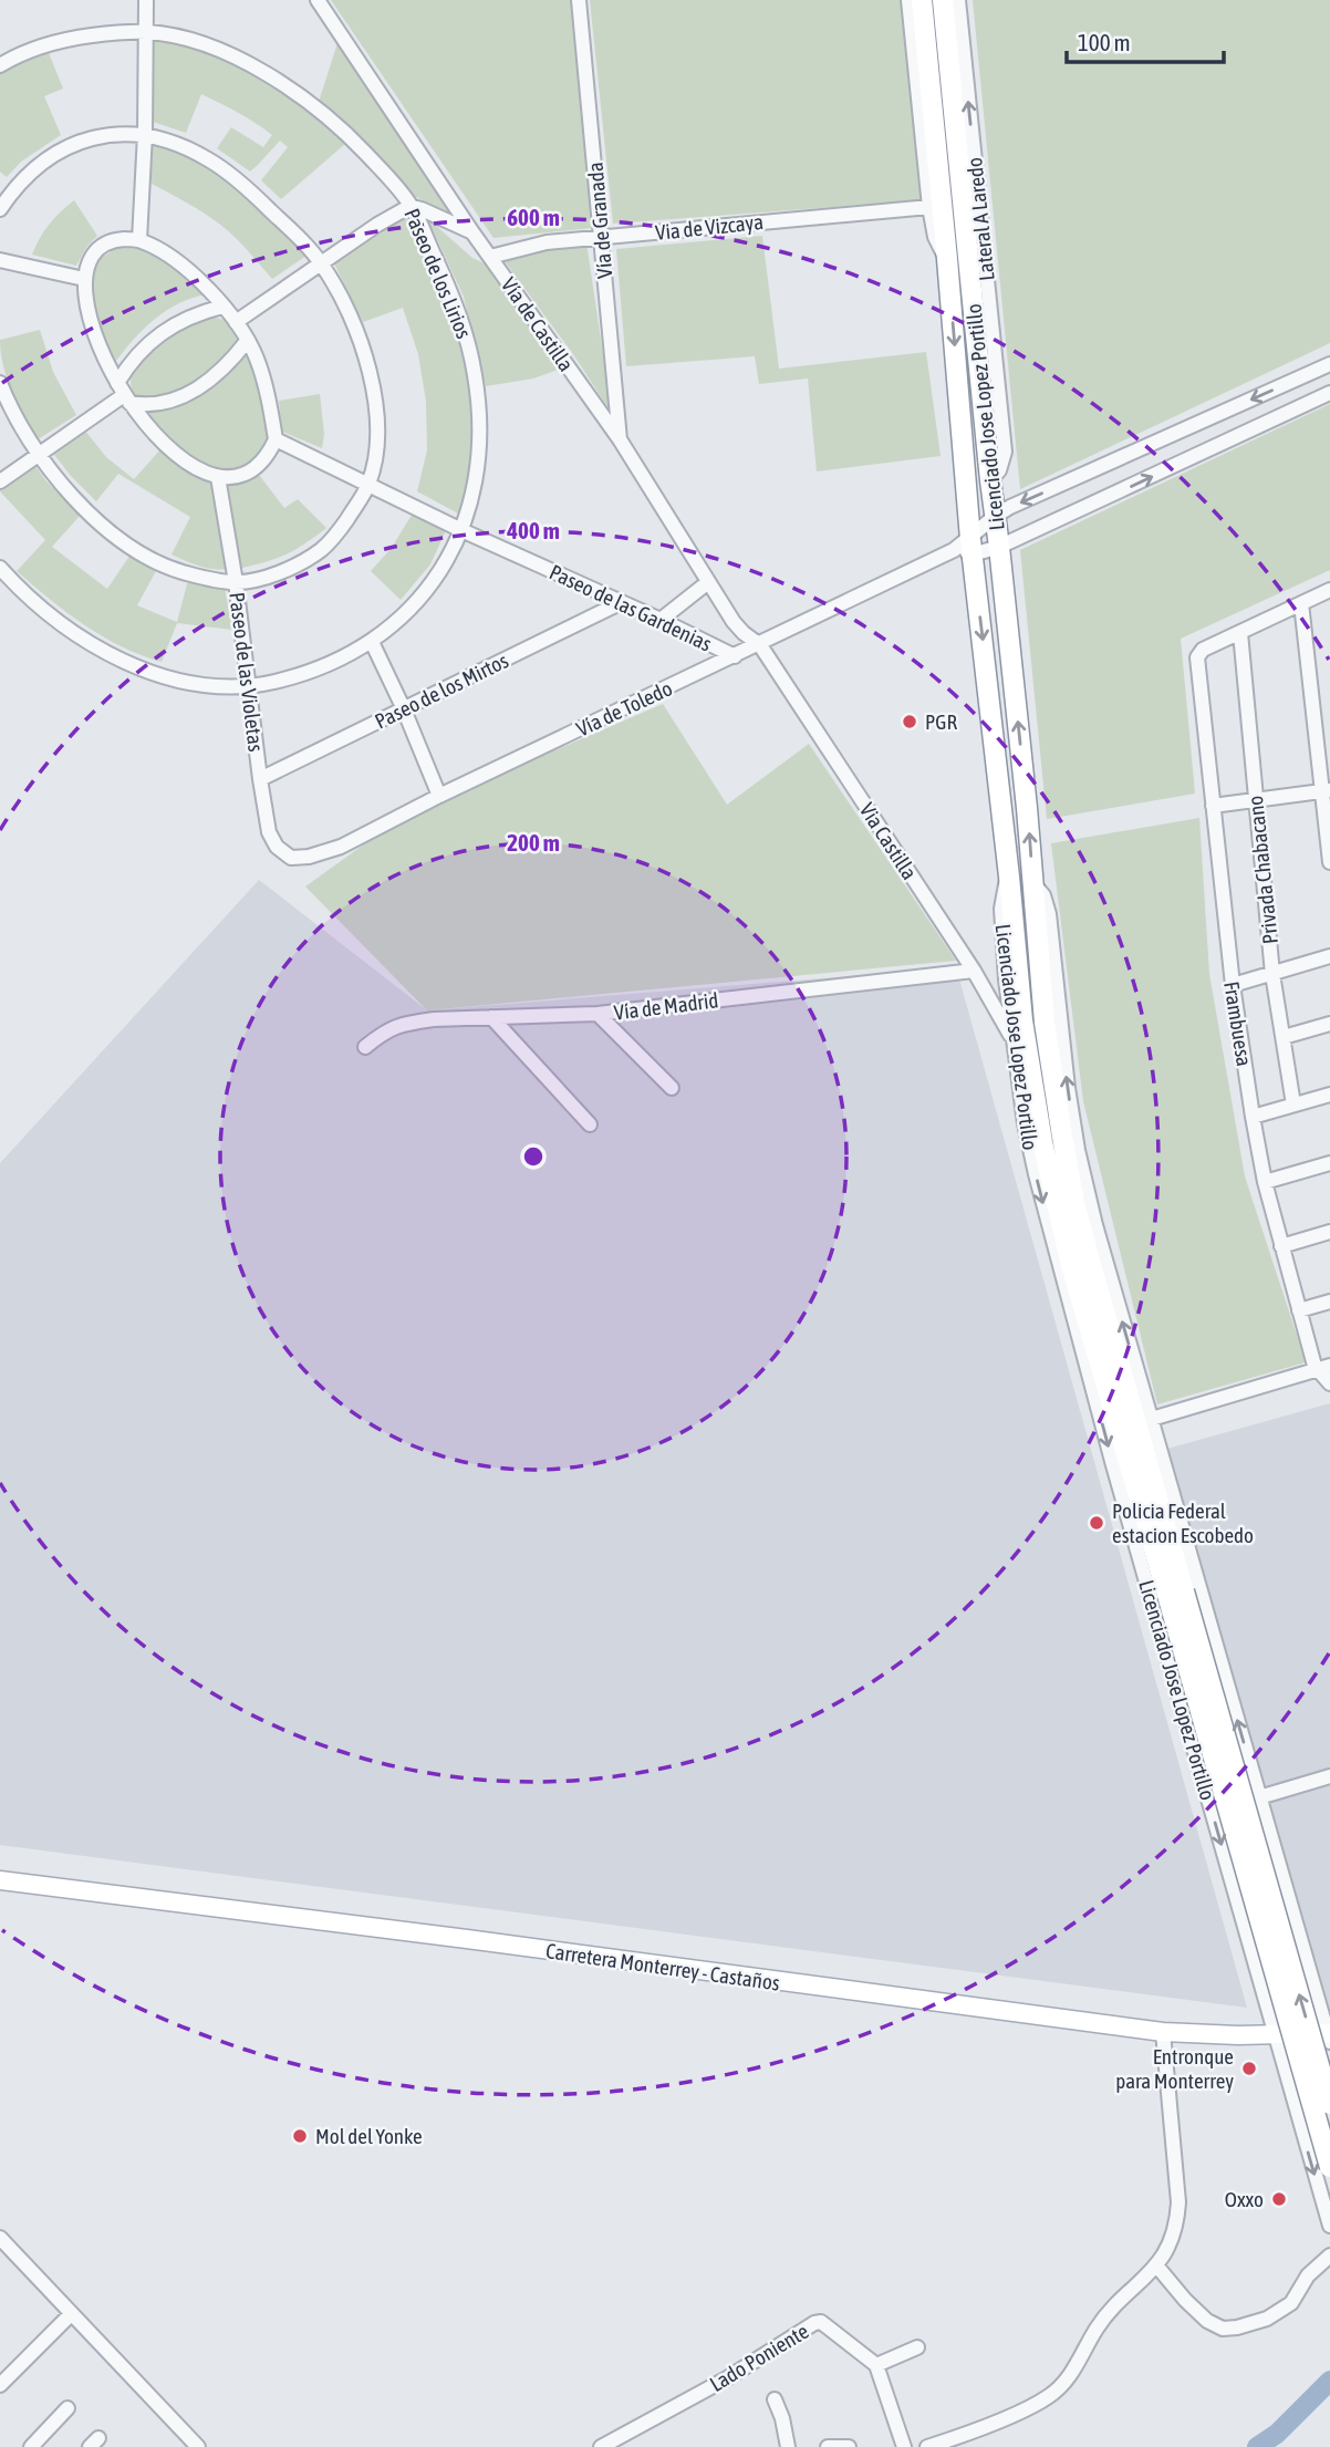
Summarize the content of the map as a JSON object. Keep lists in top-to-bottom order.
{
  "streets": {
    "highway": ["Licenciado Jose Lopez Portillo"],
    "main road": ["Carretera Monterrey - Castaños"],
    "street": [
      "Lateral A Laredo",
      "Vía de Granada",
      "Via de Vizcaya",
      "Paseo de los Lirios",
      "Vía de Castilla",
      "Paseo de las Gardenias",
      "Paseo de las Violetas",
      "Paseo de los Mirtos",
      "Vía de Toledo",
      "Via Castilla",
      "Privada Chabacano",
      "Vía de Madrid",
      "Frambuesa",
      "Lado Poniente"
    ]
  },
  "crossings": [
    ["Lateral A Laredo", "Via de Vizcaya"],
    ["Lateral A Laredo", "Licenciado Jose Lopez Portillo"],
    ["Vía de Granada", "Via de Vizcaya"],
    ["Vía de Granada", "Vía de Castilla"],
    ["Via de Vizcaya", "Vía de Castilla"],
    ["Paseo de los Lirios", "Paseo de las Gardenias"],
    ["Paseo de los Lirios", "Paseo de las Violetas"],
    ["Vía de Castilla", "Vía de Toledo"],
    ["Vía de Castilla", "Via Castilla"],
    ["Licenciado Jose Lopez Portillo", "Vía de Toledo"],
    ["Licenciado Jose Lopez Portillo", "Via Castilla"],
    ["Licenciado Jose Lopez Portillo", "Carretera Monterrey - Castaños"],
    ["Paseo de las Gardenias", "Paseo de los Mirtos"],
    ["Paseo de las Gardenias", "Vía de Toledo"],
    ["Paseo de las Violetas", "Paseo de los Mirtos"],
    ["Paseo de las Violetas", "Vía de Toledo"],
    ["Vía de Toledo", "Via Castilla"],
    ["Via Castilla", "Vía de Madrid"],
    ["Privada Chabacano", "Frambuesa"]
  ],
  "places": [
    "PGR",
    "Policia Federal estacion Escobedo",
    "Entronque para Monterrey",
    "Mol del Yonke",
    "Oxxo"
  ],
  "scale_bar": "100 m",
  "rings": ["600 m", "400 m", "200 m"]
}
